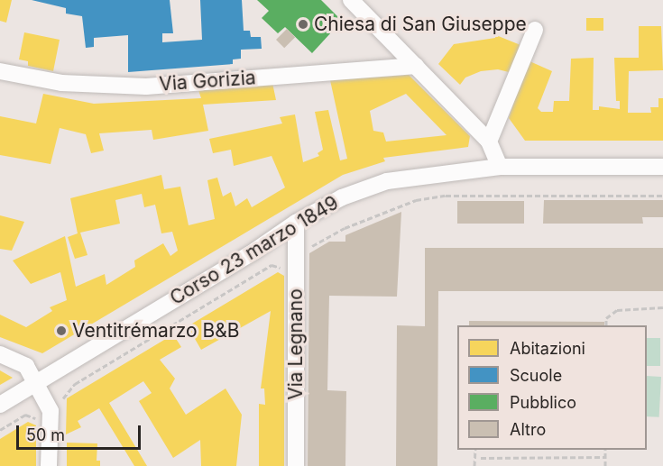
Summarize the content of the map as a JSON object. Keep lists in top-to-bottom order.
{
  "streets": {
    "street": ["Via Gorizia", "Corso 23 marzo 1849", "Via Legnano"]
  },
  "crossings": [
    ["Corso 23 marzo 1849", "Via Legnano"]
  ],
  "places": ["Chiesa di San Giuseppe", "Ventitrémarzo B&B"],
  "legend": [
    "Abitazioni",
    "Scuole",
    "Pubblico",
    "Altro"
  ],
  "scale_bar": "50 m"
}
